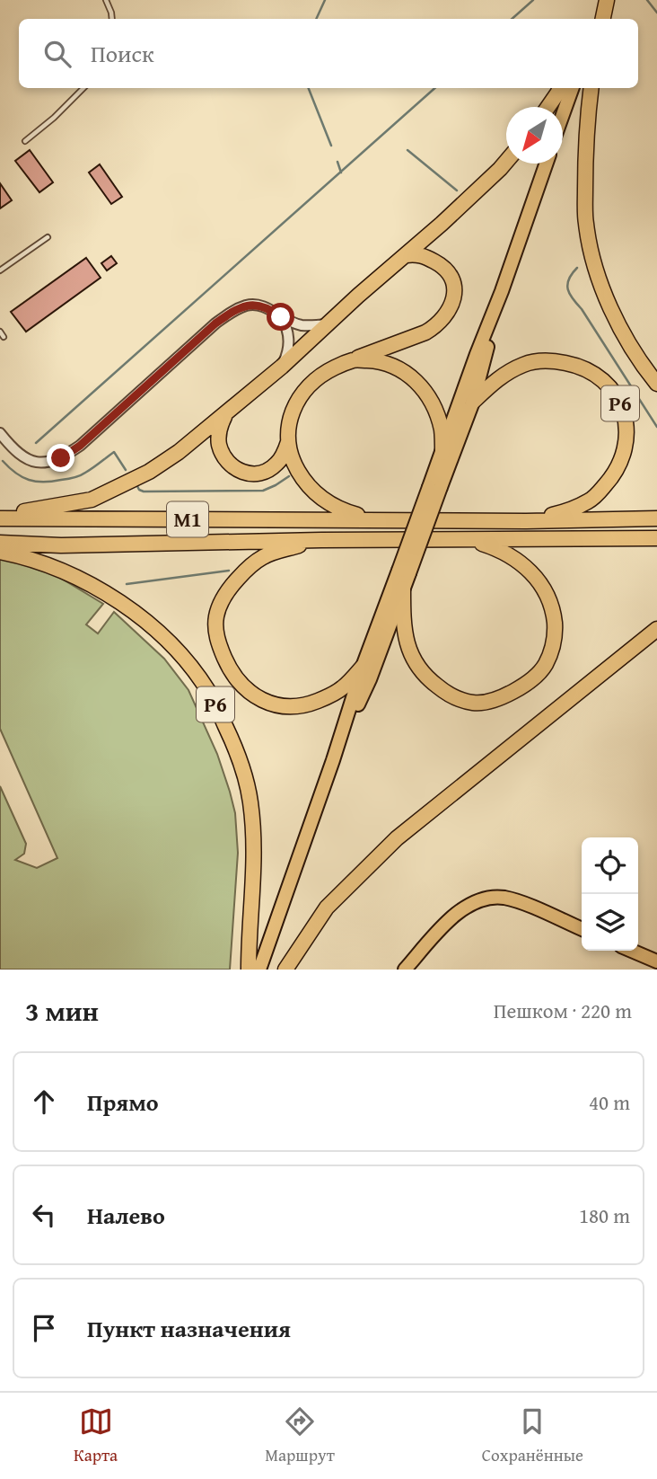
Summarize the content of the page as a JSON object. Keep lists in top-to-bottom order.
{
  "streets": {
    "highway": ["Р6", "М1"]
  },
  "crossings": [
    ["Р6", "М1"]
  ],
  "north": "bottom left",
  "page": {
    "search": "Поиск",
    "heading": ["3 мин", "Пешком · 220 m"],
    "list": [
      ["Прямо", "40 m"],
      ["Налево", "180 m"],
      "Пункт назначения"
    ],
    "nav": ["Карта", "Маршрут", "Сохранённые"]
  }
}
